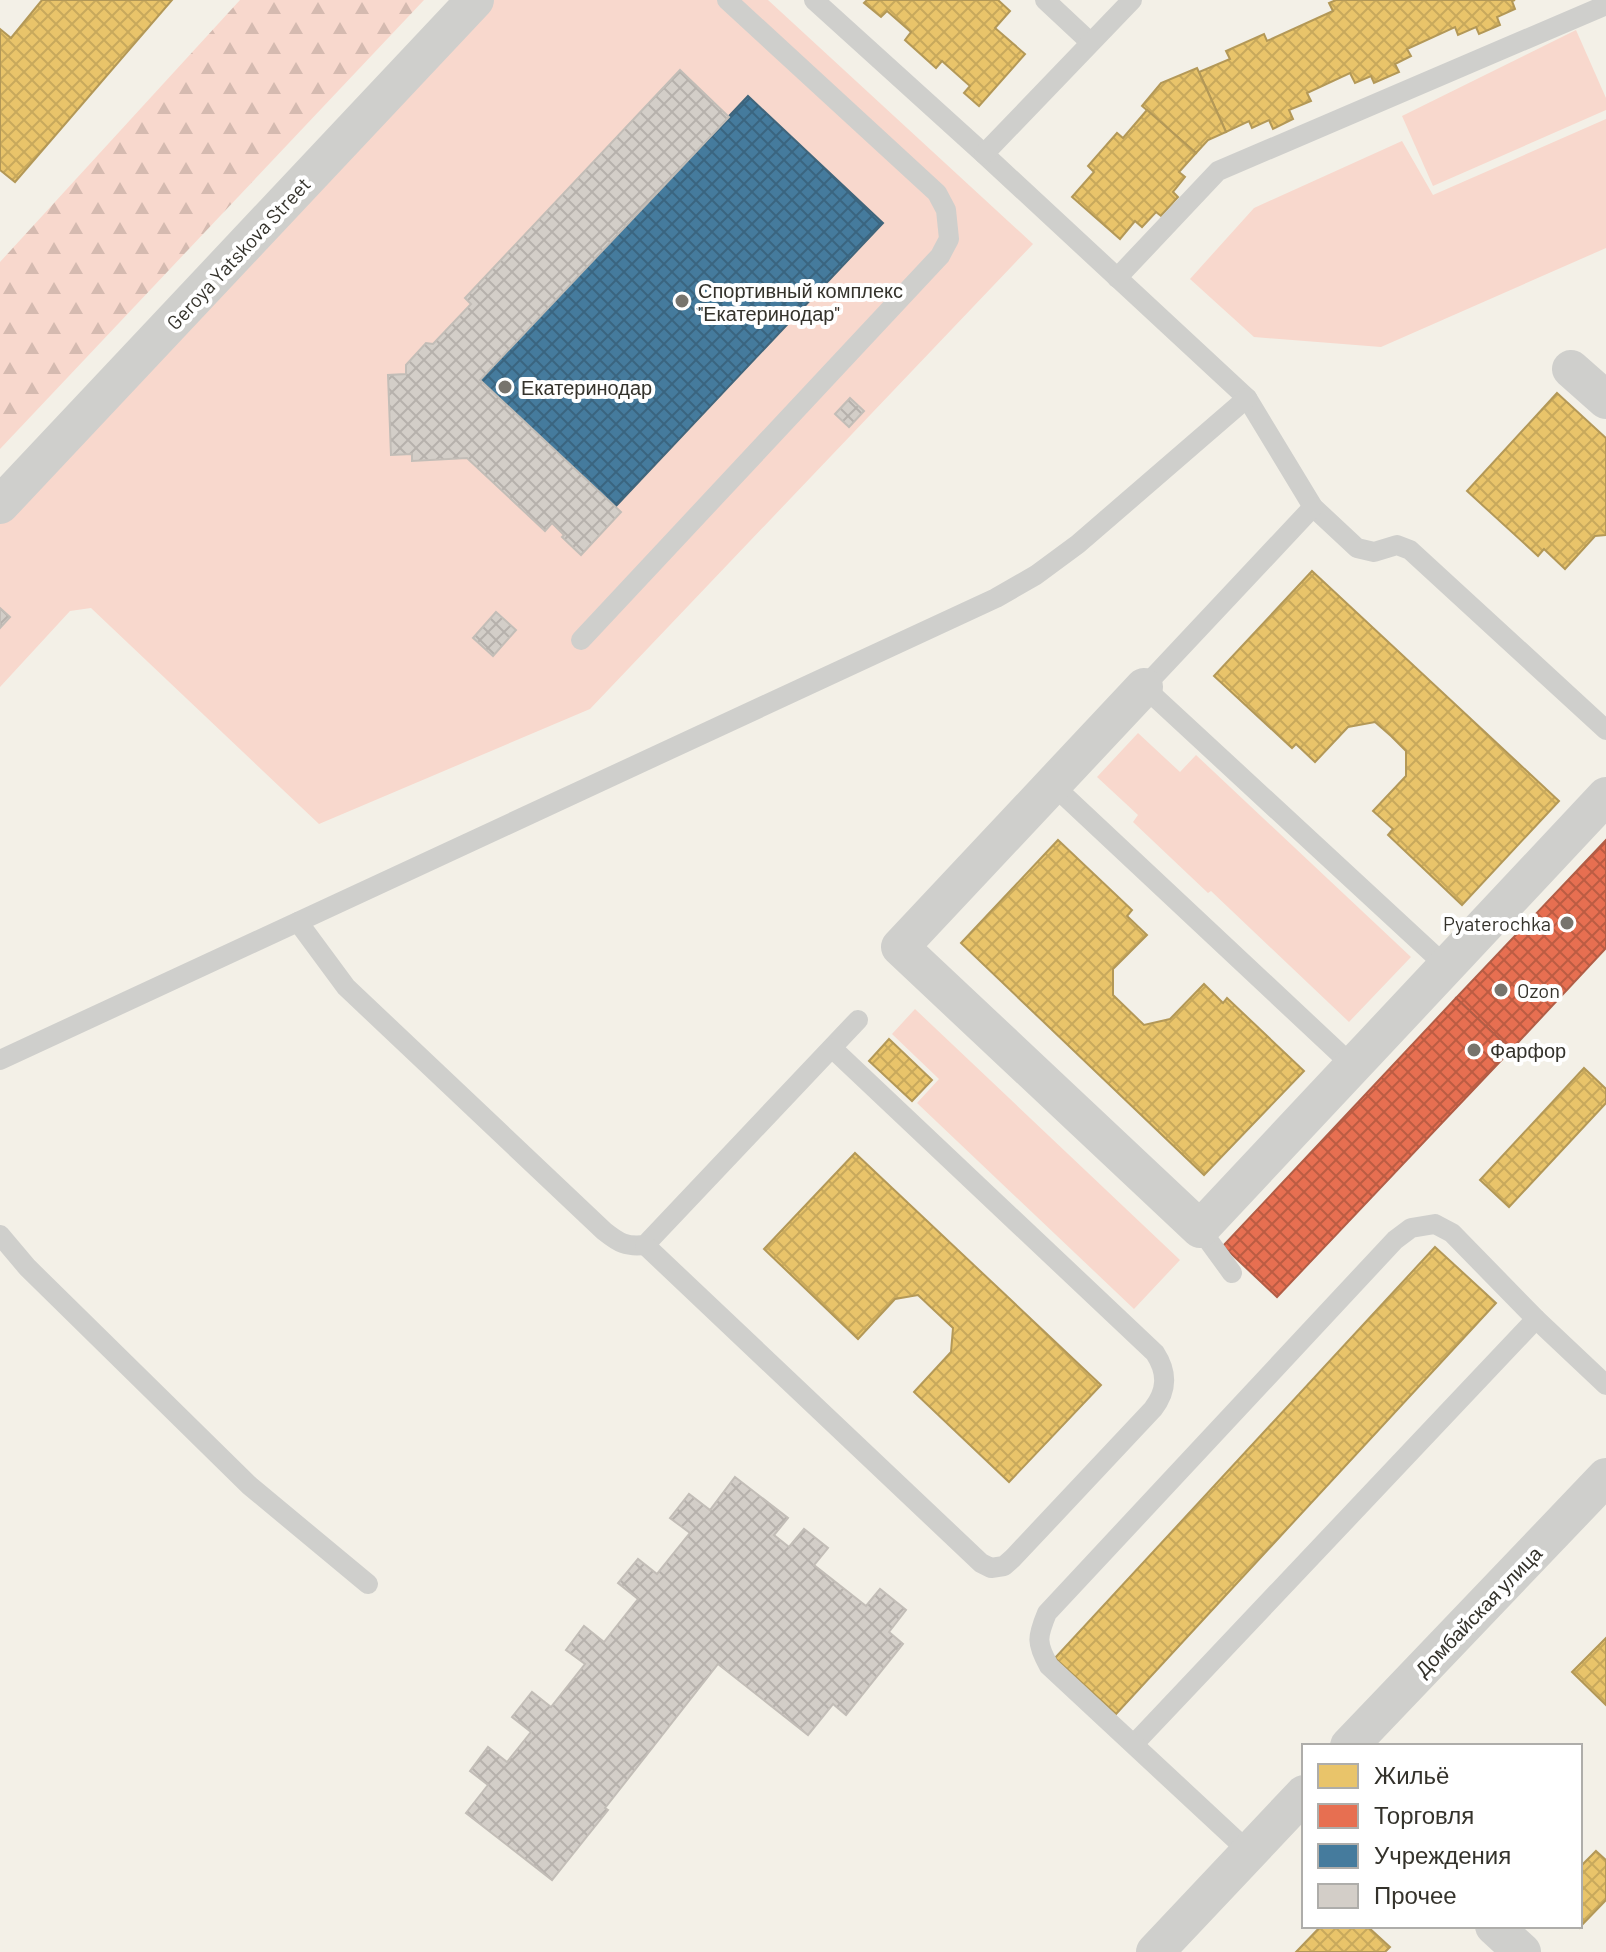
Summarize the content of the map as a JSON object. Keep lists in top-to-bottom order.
{
  "streets": {
    "street": ["Geroya Yatskova Street", "Домбайская улица"]
  },
  "places": [
    "Спортивный комплекс \"Екатеринодар\"",
    "Екатеринодар",
    "Pyaterochka",
    "Ozon",
    "Фарфор"
  ],
  "legend": [
    "Жильё",
    "Торговля",
    "Учреждения",
    "Прочее"
  ]
}
